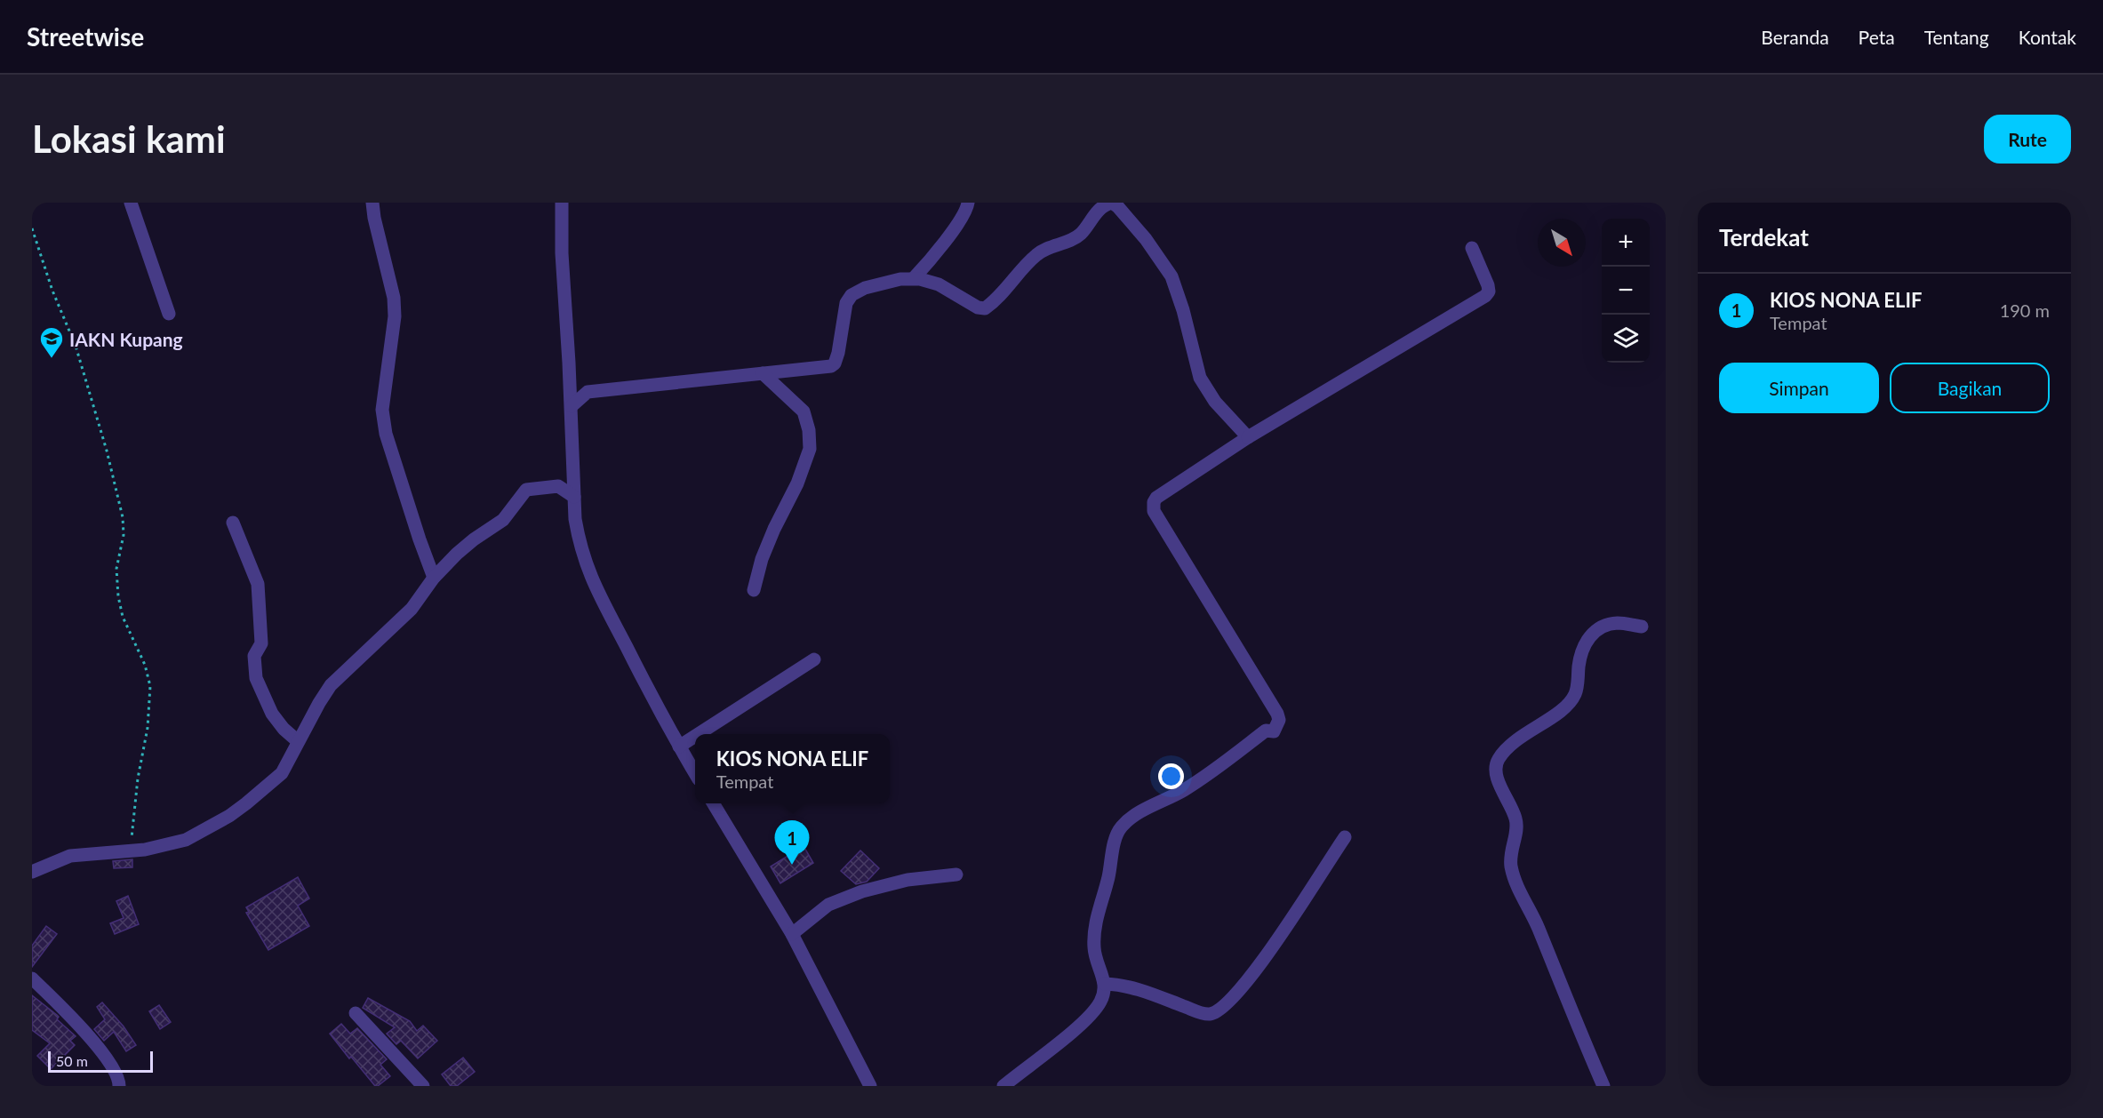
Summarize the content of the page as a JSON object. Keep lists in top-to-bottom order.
{
  "places": {
    "school or university": ["IAKN Kupang"]
  },
  "scale_bar": "50 m",
  "north": "bottom right",
  "page": {
    "header": "Streetwise",
    "nav": [
      "Beranda",
      "Peta",
      "Tentang",
      "Kontak"
    ],
    "buttons": [
      "Rute",
      ["Simpan", "Bagikan"]
    ],
    "title": "Lokasi kami",
    "heading": "Terdekat",
    "map_buttons": ["+", "−"],
    "list": [
      {
        "mark": "1",
        "name": "KIOS NONA ELIF",
        "note": "Tempat",
        "value": "190 m"
      }
    ],
    "popup": ["KIOS NONA ELIF", "Tempat"],
    "pins": "1",
    "scale": "50 m"
  }
}
